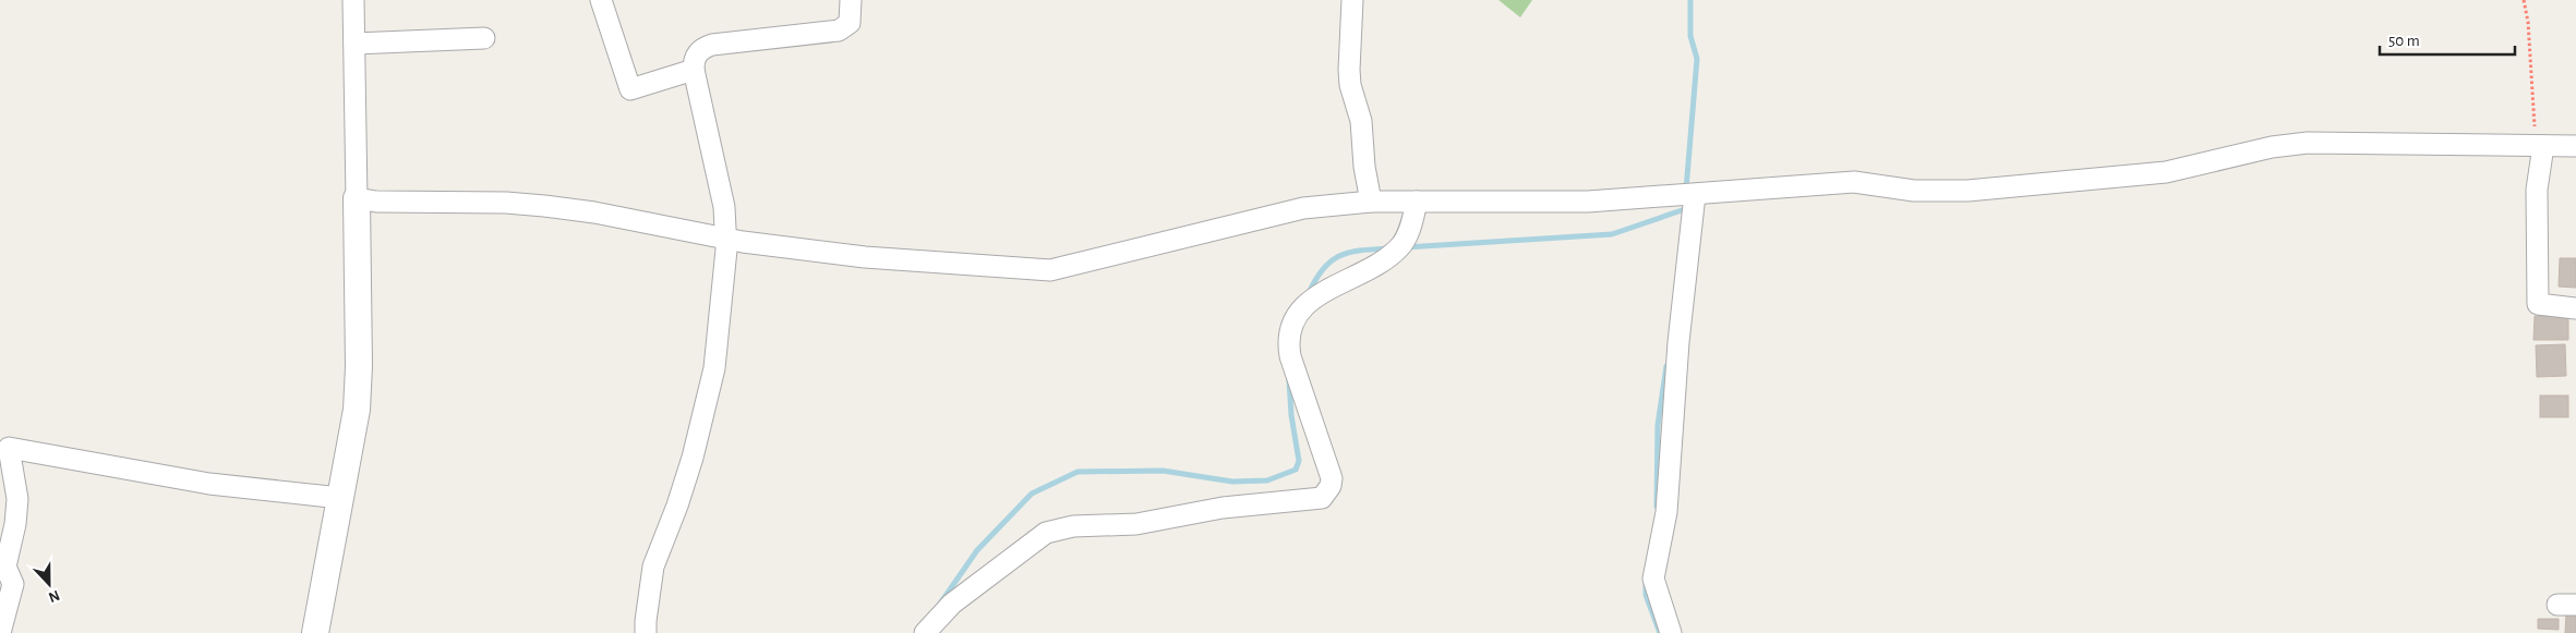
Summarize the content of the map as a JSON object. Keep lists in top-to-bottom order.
{
  "scale_bar": "50 m",
  "north": "bottom"
}
